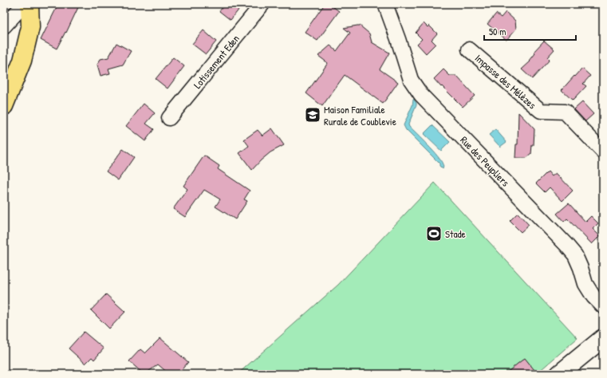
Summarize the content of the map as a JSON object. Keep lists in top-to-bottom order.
{
  "streets": {
    "street": ["Lotissement Eden", "Impasse des Mélèzes", "Rue des Peupliers"]
  },
  "places": {
    "school or university": ["Maison Familiale Rurale de Coublevie"],
    "sports": ["Stade"]
  },
  "scale_bar": "50 m"
}
